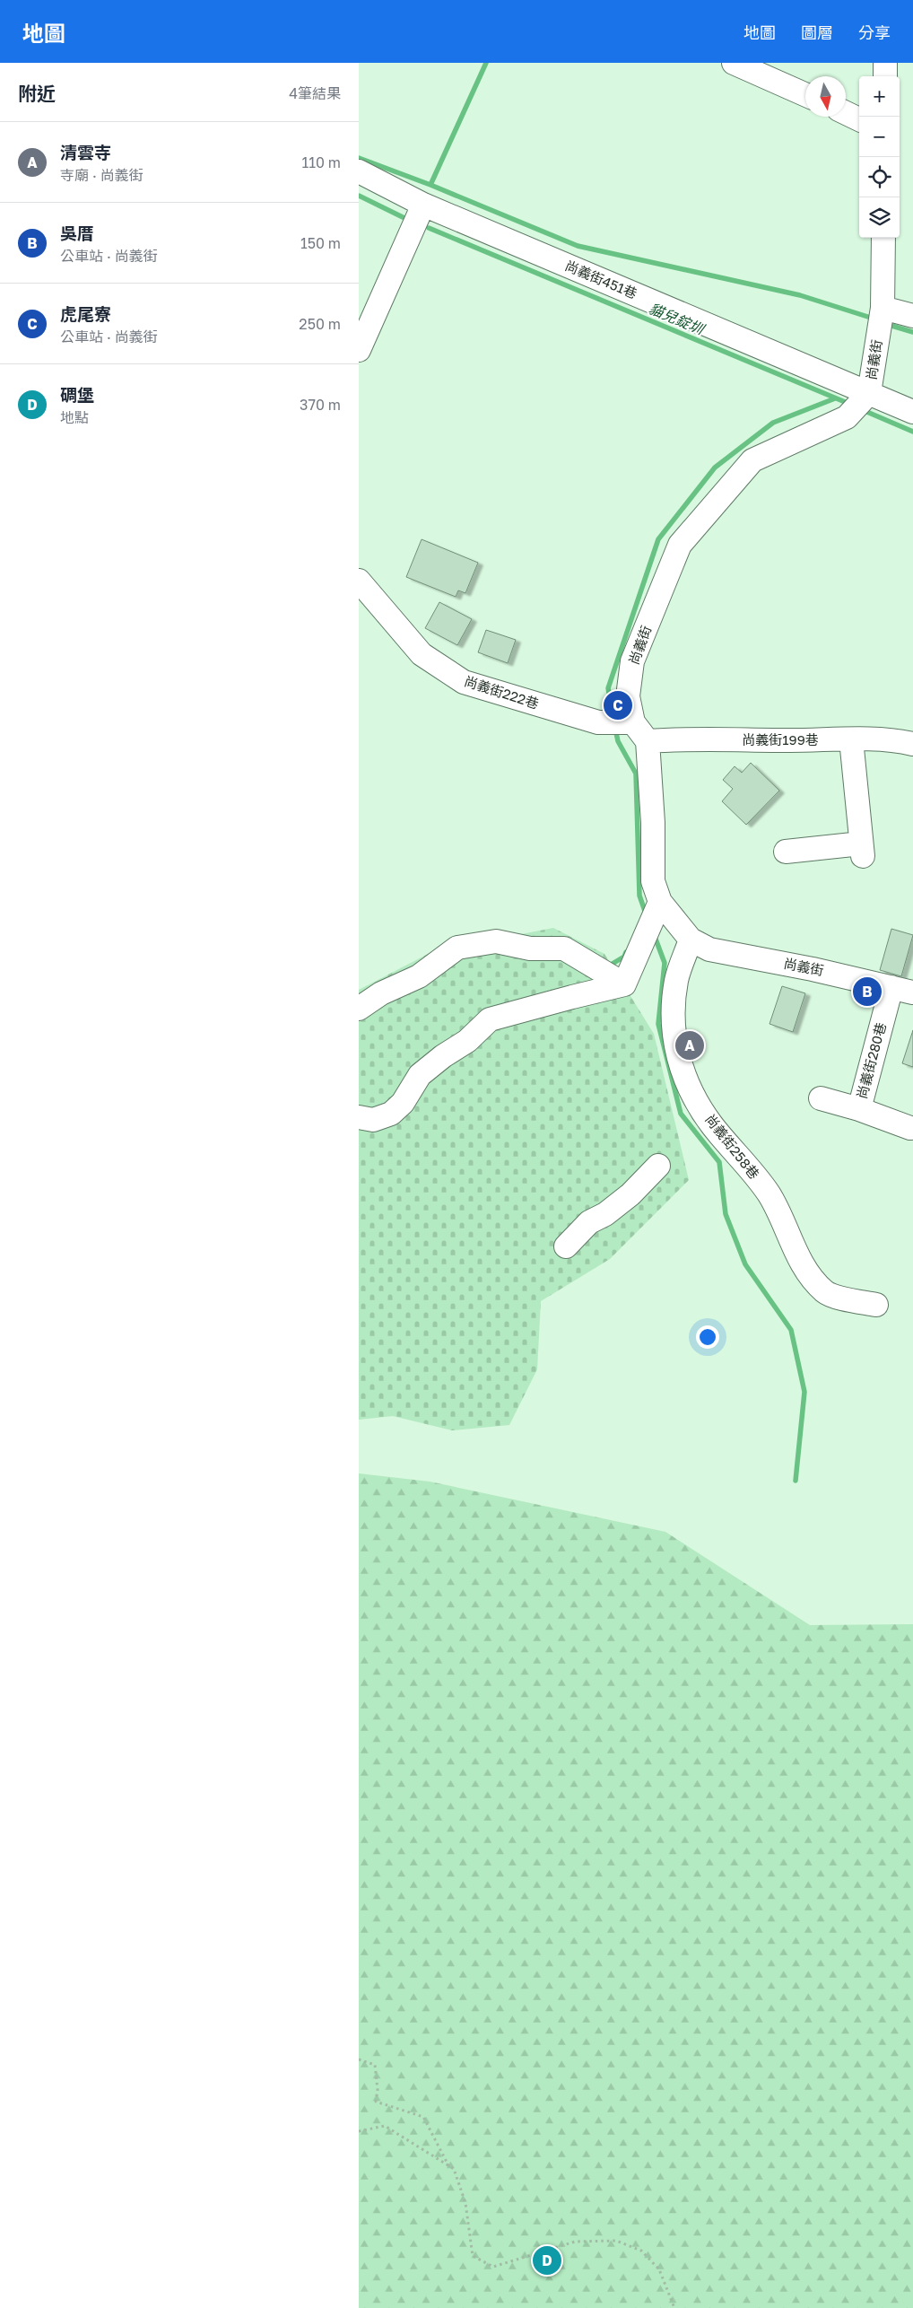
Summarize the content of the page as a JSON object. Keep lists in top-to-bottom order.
{
  "streets": {
    "street": [
      "尚義街451巷",
      "尚義街",
      "尚義街222巷",
      "尚義街199巷",
      "尚義街280巷",
      "尚義街258巷"
    ]
  },
  "crossings": [
    ["尚義街451巷", "尚義街"],
    ["尚義街", "尚義街222巷"],
    ["尚義街", "尚義街199巷"],
    ["尚義街", "尚義街280巷"],
    ["尚義街", "尚義街258巷"]
  ],
  "water": ["貓兒錠圳"],
  "north": "bottom",
  "page": {
    "header": "地圖",
    "nav": ["地圖", "圖層", "分享"],
    "heading": ["附近", "4筆結果"],
    "map_buttons": ["+", "−"],
    "list": [
      {
        "mark": "A",
        "name": "清雲寺",
        "note": "寺廟 · 尚義街",
        "value": "110 m"
      },
      {
        "mark": "B",
        "name": "吳厝",
        "note": "公車站 · 尚義街",
        "value": "150 m"
      },
      {
        "mark": "C",
        "name": "虎尾寮",
        "note": "公車站 · 尚義街",
        "value": "250 m"
      },
      {
        "mark": "D",
        "name": "碉堡",
        "note": "地點",
        "value": "370 m"
      }
    ],
    "pins": [
      "C",
      "B",
      "A",
      "D"
    ]
  }
}
